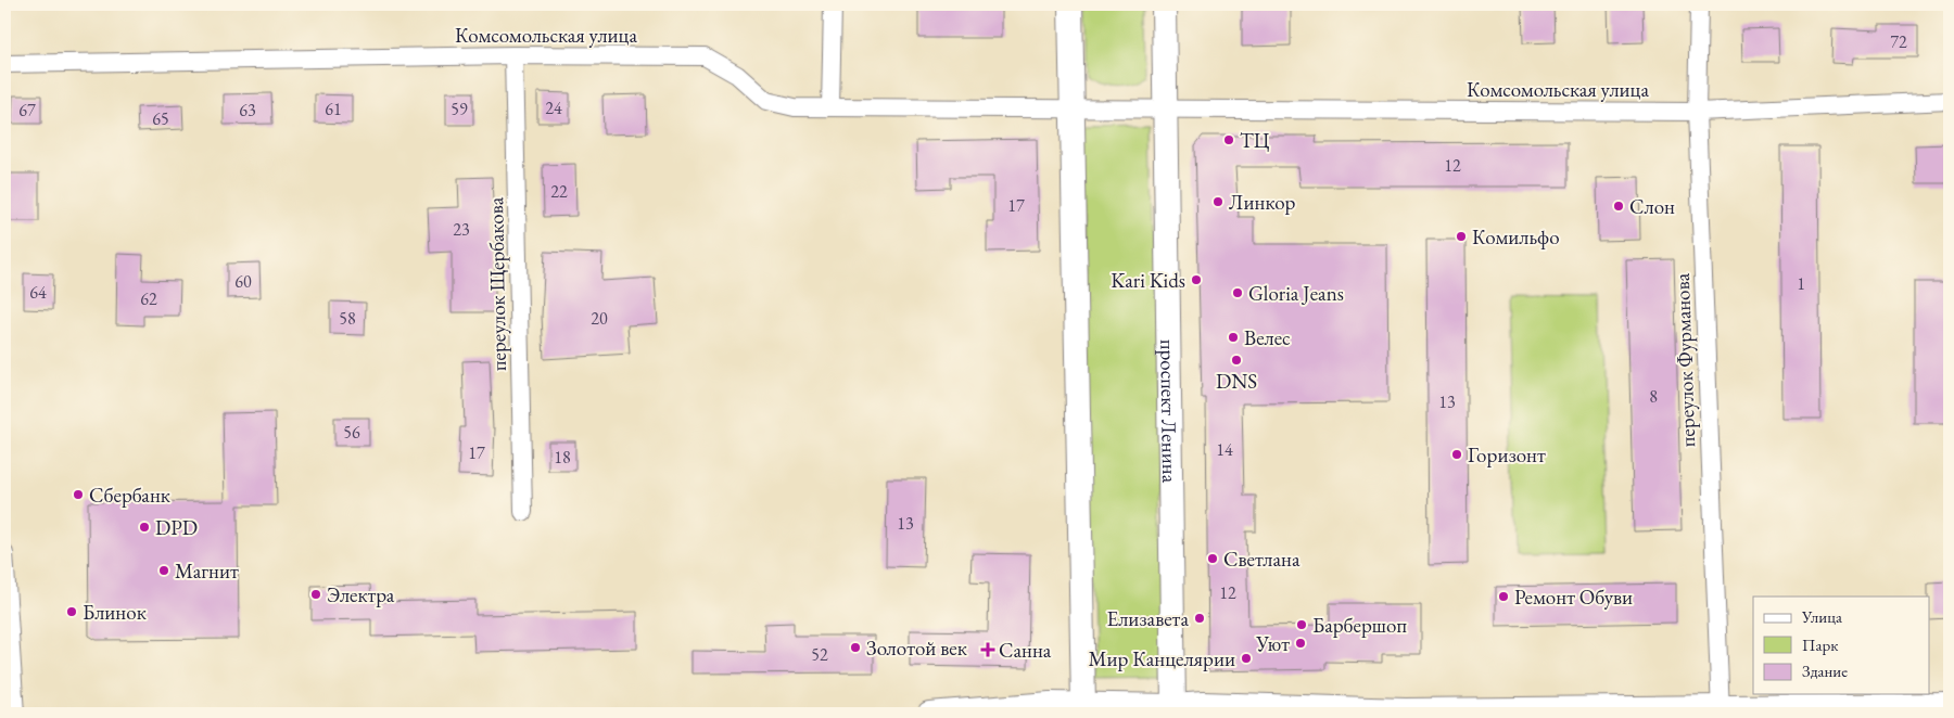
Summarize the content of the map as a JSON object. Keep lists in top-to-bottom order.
{
  "streets": {
    "street": [
      "Комсомольская улица",
      "переулок Щербакова",
      "переулок Фурманова",
      "проспект Ленина"
    ]
  },
  "crossings": [
    ["Комсомольская улица", "переулок Щербакова"],
    ["Комсомольская улица", "переулок Фурманова"],
    ["Комсомольская улица", "проспект Ленина"]
  ],
  "places": {
    "other": [
      "ТЦ",
      "Линкор",
      "Слон",
      "Комильфо",
      "Kari Kids",
      "Gloria Jeans",
      "Велес",
      "DNS",
      "Горизонт",
      "Сбербанк",
      "DPD",
      "Светлана",
      "Магнит",
      "Электра",
      "Ремонт Обуви",
      "Блинок",
      "Елизавета",
      "Барбершоп",
      "Уют",
      "Золотой век",
      "Мир Канцелярии"
    ],
    "health": ["Санна"]
  },
  "house_numbers": [
    "72",
    "24",
    "61",
    "59",
    "67",
    "63",
    "65",
    "12",
    "22",
    "17",
    "23",
    "60",
    "1",
    "64",
    "62",
    "58",
    "20",
    "8",
    "13",
    "56",
    "14",
    "17",
    "18",
    "13",
    "12",
    "52"
  ],
  "legend": ["Улица", "Парк", "Здание"]
}
